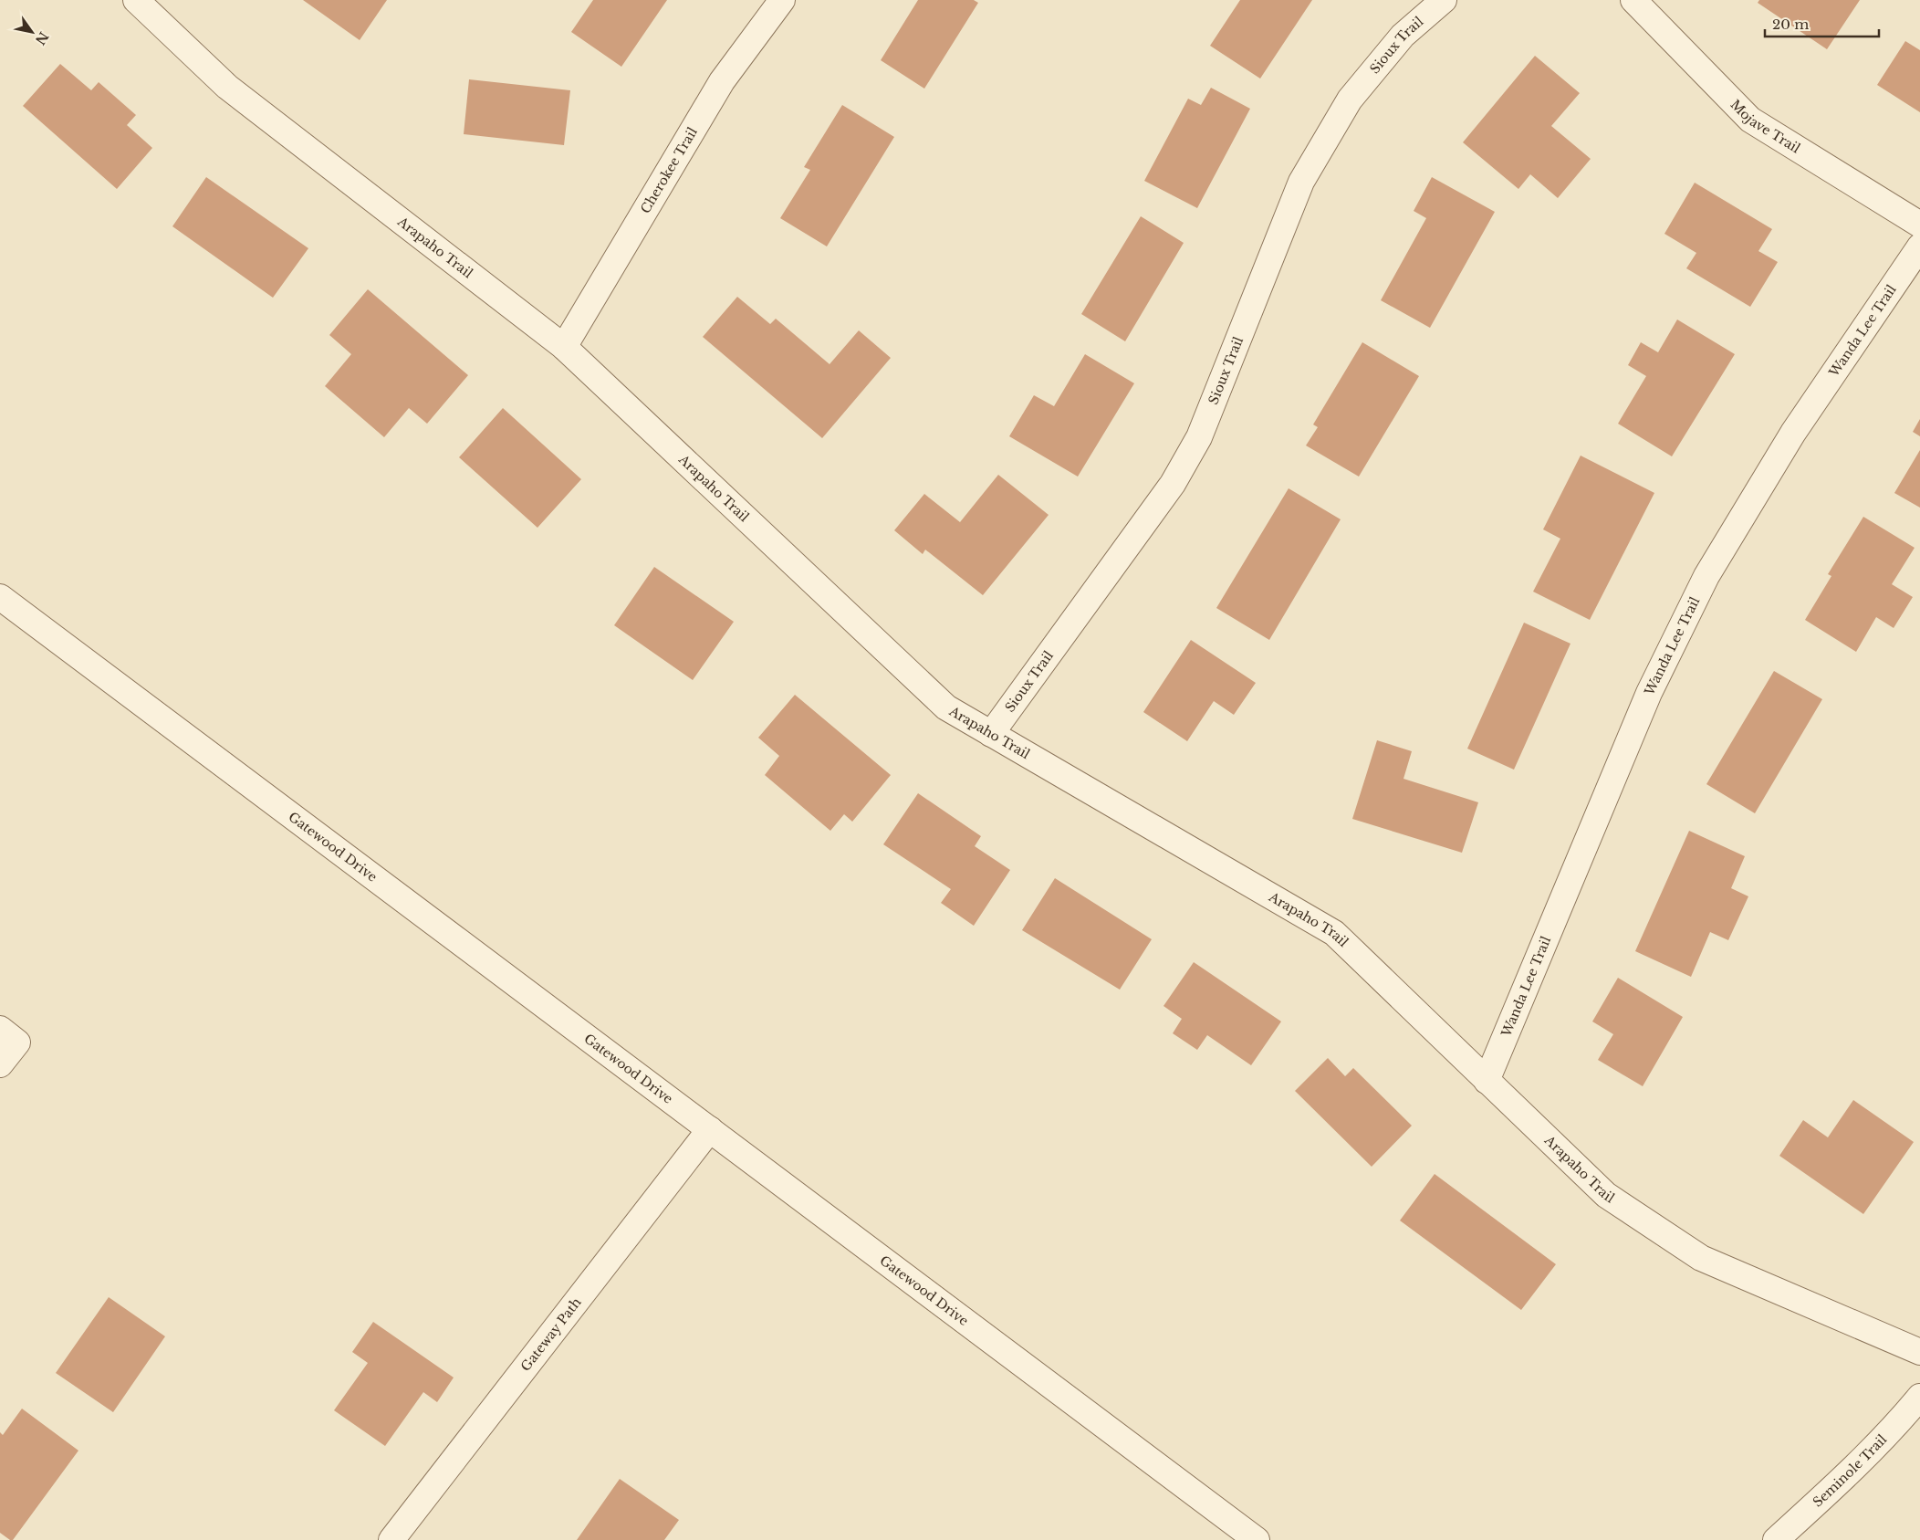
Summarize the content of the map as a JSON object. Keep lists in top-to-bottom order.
{
  "streets": {
    "street": [
      "Sioux Trail",
      "Mojave Trail",
      "Cherokee Trail",
      "Arapaho Trail",
      "Wanda Lee Trail",
      "Gatewood Drive",
      "Gateway Path",
      "Seminole Trail"
    ]
  },
  "crossings": [
    ["Sioux Trail", "Arapaho Trail"],
    ["Cherokee Trail", "Arapaho Trail"],
    ["Arapaho Trail", "Wanda Lee Trail"],
    ["Gatewood Drive", "Gateway Path"]
  ],
  "scale_bar": "20 m",
  "north": "bottom right"
}
